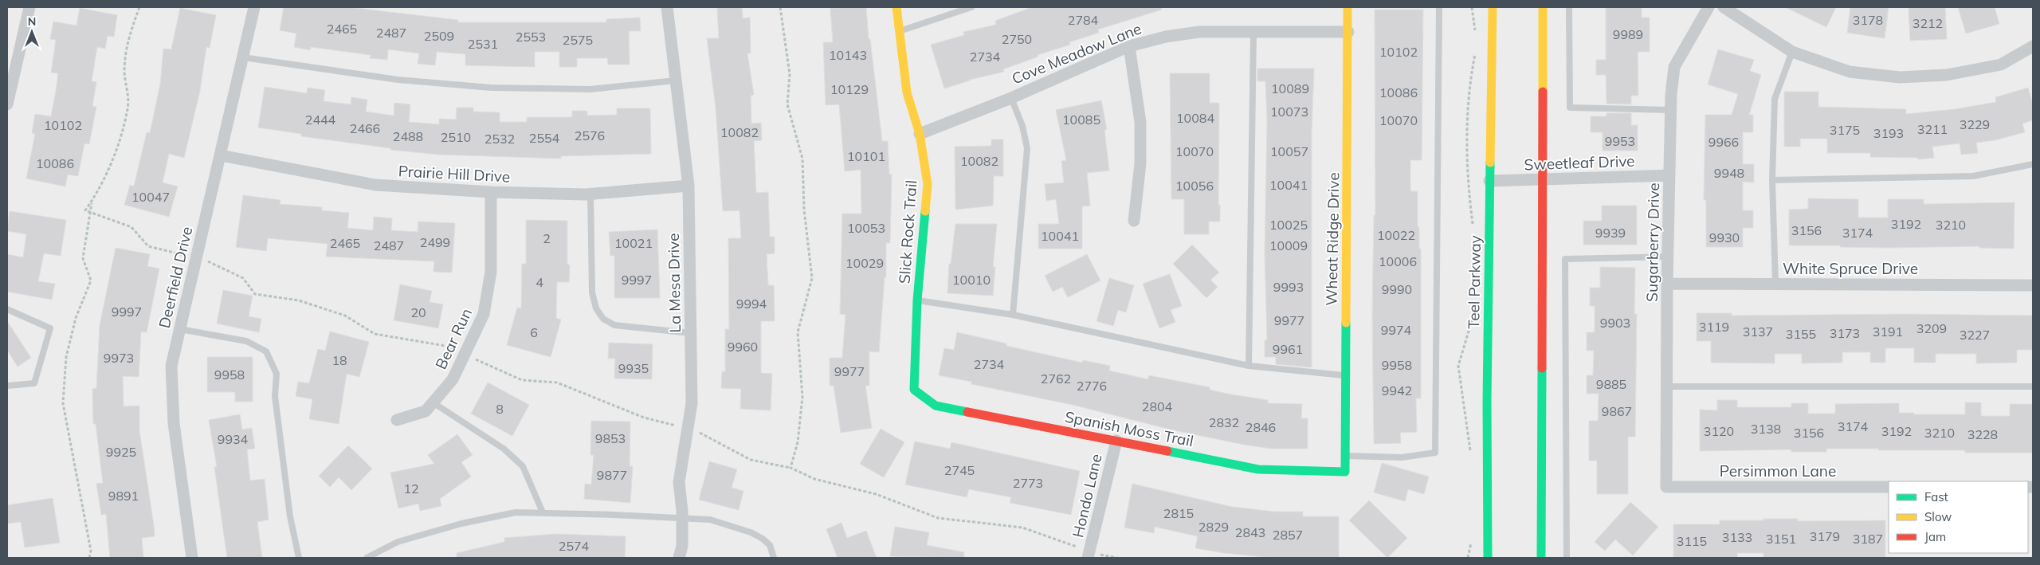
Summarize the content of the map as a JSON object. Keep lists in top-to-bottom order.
{
  "streets": {
    "street": [
      "Cove Meadow Lane",
      "Sweetleaf Drive",
      "Prairie Hill Drive",
      "Slick Rock Trail",
      "Wheat Ridge Drive",
      "Sugarberry Drive",
      "White Spruce Drive",
      "Deerfield Drive",
      "Teel Parkway",
      "La Mesa Drive",
      "Bear Run",
      "Spanish Moss Trail",
      "Persimmon Lane",
      "Hondo Lane"
    ]
  },
  "crossings": [
    ["Cove Meadow Lane", "Slick Rock Trail"],
    ["Cove Meadow Lane", "Wheat Ridge Drive"],
    ["Sweetleaf Drive", "Sugarberry Drive"],
    ["Sweetleaf Drive", "Teel Parkway"],
    ["Prairie Hill Drive", "Deerfield Drive"],
    ["Prairie Hill Drive", "La Mesa Drive"],
    ["Prairie Hill Drive", "Bear Run"],
    ["Slick Rock Trail", "Spanish Moss Trail"],
    ["Wheat Ridge Drive", "Spanish Moss Trail"],
    ["Sugarberry Drive", "White Spruce Drive"],
    ["Sugarberry Drive", "Persimmon Lane"],
    ["Spanish Moss Trail", "Hondo Lane"]
  ],
  "house_numbers": [
    "2784",
    "3178",
    "3212",
    "2465",
    "2487",
    "9989",
    "2509",
    "2553",
    "2750",
    "2575",
    "2531",
    "10102",
    "10143",
    "2734",
    "10089",
    "10129",
    "10086",
    "10073",
    "10084",
    "2444",
    "10085",
    "10070",
    "3229",
    "10102",
    "2466",
    "3211",
    "3175",
    "10082",
    "3193",
    "2576",
    "2488",
    "2510",
    "2554",
    "2532",
    "9953",
    "9966",
    "10070",
    "10057",
    "10101",
    "10082",
    "10086",
    "9948",
    "10041",
    "10056",
    "10047",
    "3192",
    "10025",
    "3210",
    "10053",
    "3156",
    "9939",
    "3174",
    "10022",
    "10041",
    "9930",
    "2",
    "2499",
    "2465",
    "10021",
    "2487",
    "10009",
    "10006",
    "10029",
    "9997",
    "10010",
    "4",
    "9993",
    "9990",
    "9994",
    "9997",
    "20",
    "9977",
    "9903",
    "3119",
    "3209",
    "9974",
    "3137",
    "3191",
    "6",
    "3173",
    "3155",
    "3227",
    "9960",
    "9961",
    "9973",
    "18",
    "2734",
    "9958",
    "9935",
    "9977",
    "9958",
    "2762",
    "9885",
    "2776",
    "9942",
    "2804",
    "8",
    "9867",
    "2832",
    "3174",
    "2846",
    "3138",
    "3120",
    "3192",
    "3156",
    "3210",
    "3228",
    "9853",
    "9934",
    "9925",
    "2745",
    "9877",
    "2773",
    "12",
    "9891",
    "2815",
    "2829",
    "2843",
    "2857",
    "3179",
    "3133",
    "3151",
    "3187",
    "3115",
    "2574"
  ],
  "legend": ["Fast", "Slow", "Jam"],
  "north": "top"
}
